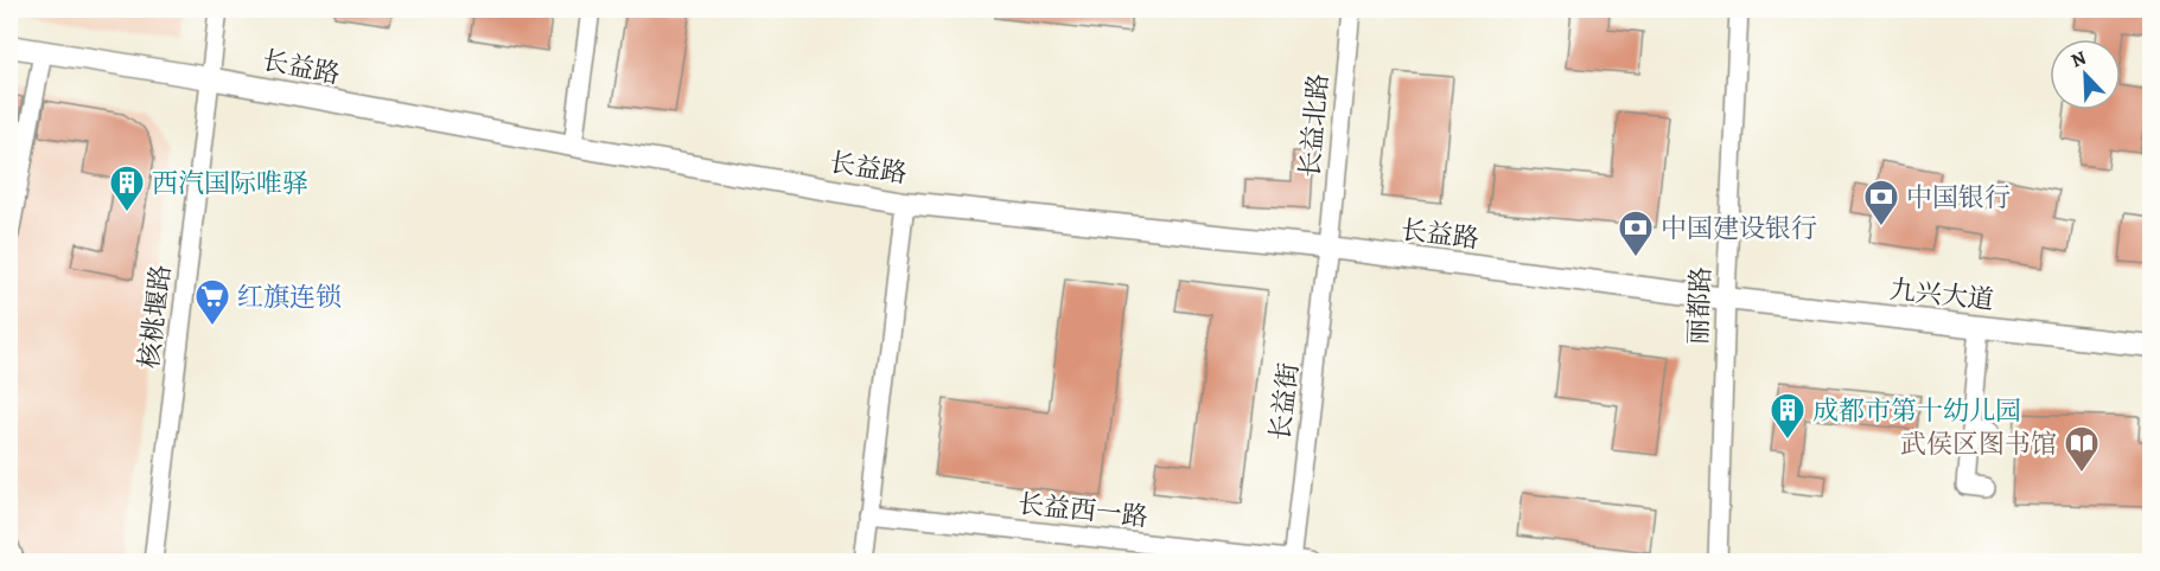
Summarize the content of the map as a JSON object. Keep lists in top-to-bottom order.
{
  "streets": {
    "main road": ["长益路", "九兴大道"],
    "street": [
      "长益北路",
      "丽都路",
      "核桃堰路",
      "长益街",
      "长益西一路"
    ]
  },
  "crossings": [
    ["长益路", "长益北路"],
    ["长益路", "九兴大道"],
    ["长益路", "丽都路"],
    ["长益路", "核桃堰路"],
    ["长益路", "长益街"],
    ["长益北路", "长益街"],
    ["九兴大道", "丽都路"],
    ["长益街", "长益西一路"]
  ],
  "places": {
    "building": ["西汽国际唯驿", "成都市第十幼儿园"],
    "bank": ["中国银行", "中国建设银行"],
    "supermarket": ["红旗连锁"],
    "library": ["武侯区图书馆"]
  },
  "north": "top left"
}
